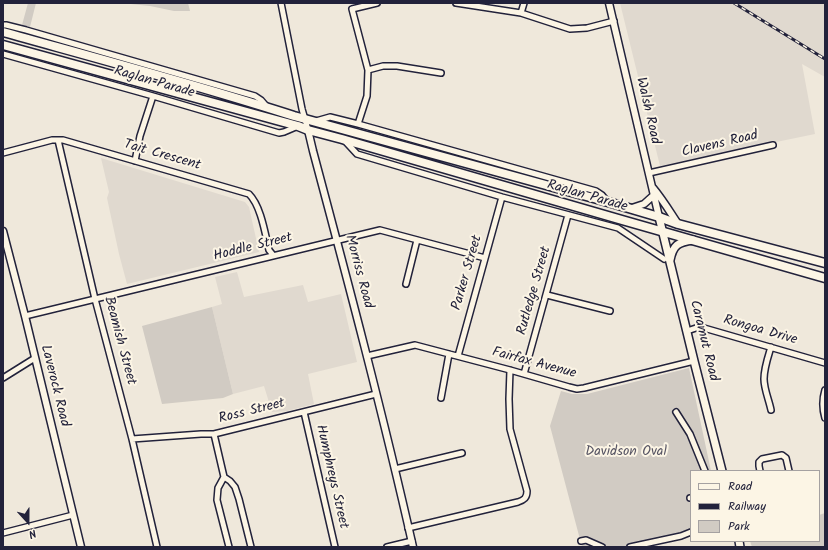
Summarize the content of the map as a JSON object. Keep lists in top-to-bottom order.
{
  "streets": {
    "highway": ["Raglan Parade"],
    "main road": ["Caramut Road"],
    "street": [
      "Walsh Road",
      "Clavens Road",
      "Tait Crescent",
      "Hoddle Street",
      "Morriss Road",
      "Parker Street",
      "Rutledge Street",
      "Rongoa Drive",
      "Beamish Street",
      "Fairfax Avenue",
      "Laverock Road",
      "Ross Street",
      "Humphreys Street"
    ]
  },
  "crossings": [
    ["Raglan Parade", "Walsh Road"],
    ["Raglan Parade", "Morriss Road"],
    ["Raglan Parade", "Parker Street"],
    ["Raglan Parade", "Rutledge Street"],
    ["Raglan Parade", "Caramut Road"],
    ["Walsh Road", "Clavens Road"],
    ["Walsh Road", "Caramut Road"],
    ["Tait Crescent", "Hoddle Street"],
    ["Tait Crescent", "Beamish Street"],
    ["Hoddle Street", "Morriss Road"],
    ["Hoddle Street", "Parker Street"],
    ["Hoddle Street", "Beamish Street"],
    ["Hoddle Street", "Laverock Road"],
    ["Morriss Road", "Fairfax Avenue"],
    ["Morriss Road", "Ross Street"],
    ["Parker Street", "Fairfax Avenue"],
    ["Rutledge Street", "Fairfax Avenue"],
    ["Rongoa Drive", "Caramut Road"],
    ["Beamish Street", "Ross Street"],
    ["Caramut Road", "Fairfax Avenue"],
    ["Ross Street", "Humphreys Street"]
  ],
  "parks": ["Davidson Oval"],
  "legend": ["Road", "Railway", "Park"],
  "north": "bottom"
}
